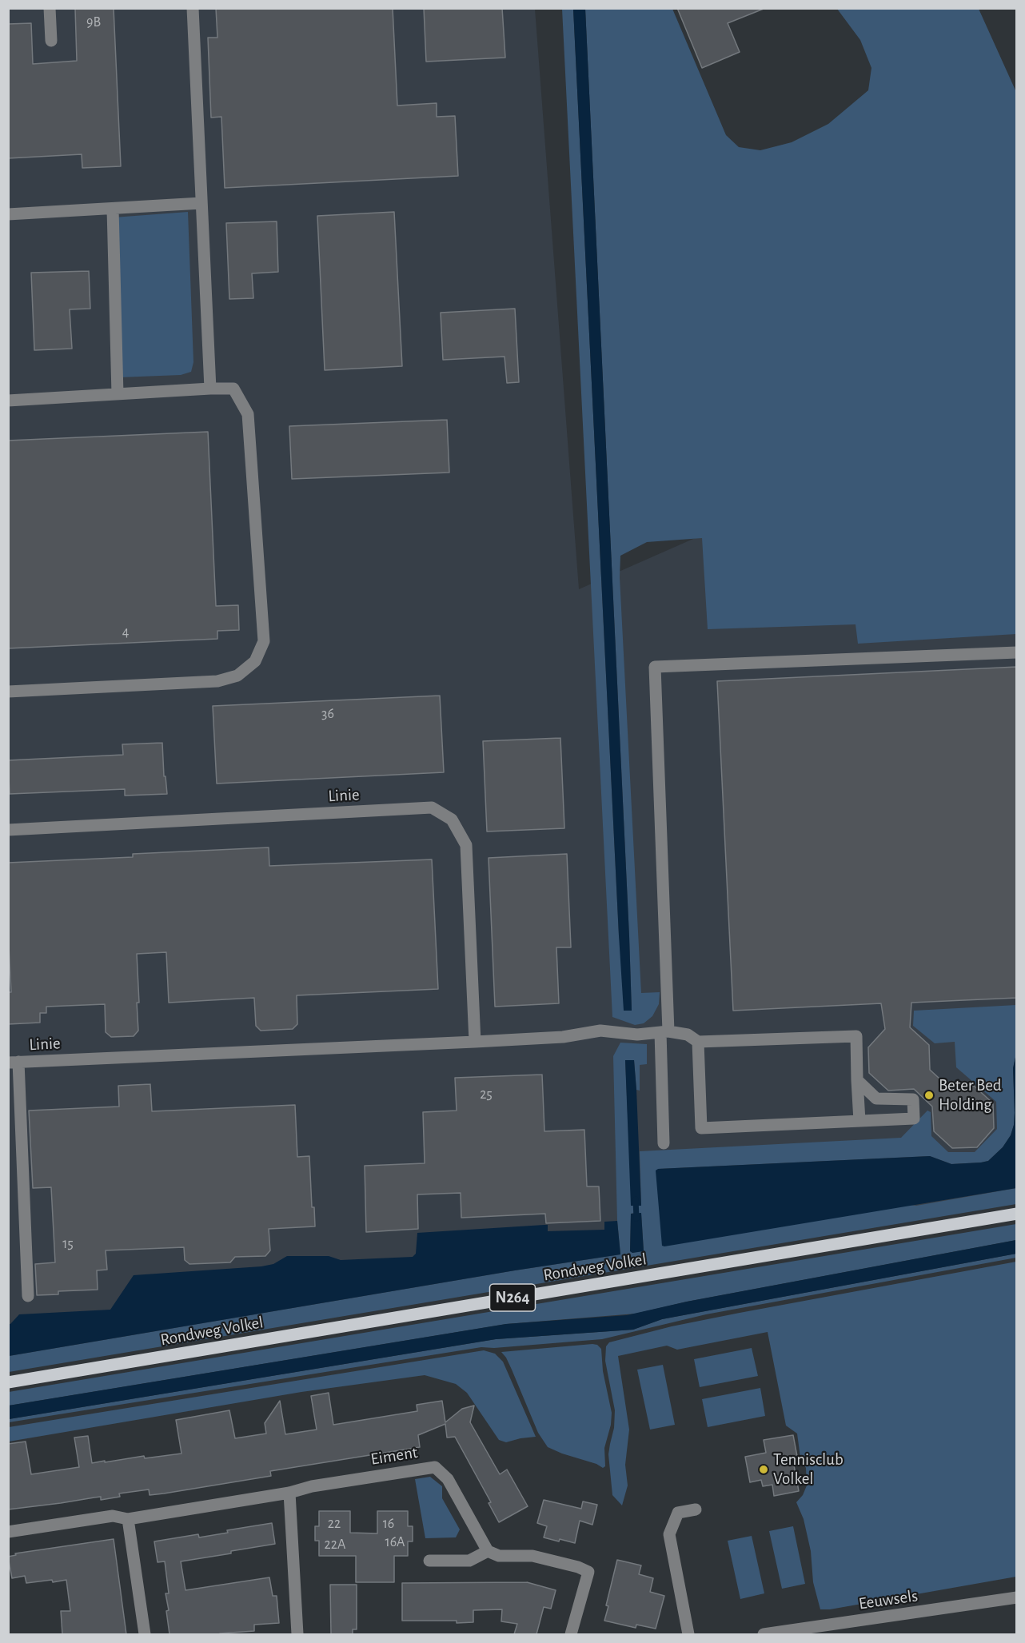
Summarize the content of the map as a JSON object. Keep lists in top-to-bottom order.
{
  "streets": {
    "main road": ["Rondweg Volkel", "N264"],
    "street": ["Linie", "Eiment", "Eeuwsels"]
  },
  "places": ["Beter Bed Holding", "Tennisclub Volkel"],
  "house_numbers": [
    "9B",
    "4",
    "36",
    "25",
    "15",
    "22",
    "16",
    "16A",
    "22A"
  ]
}
